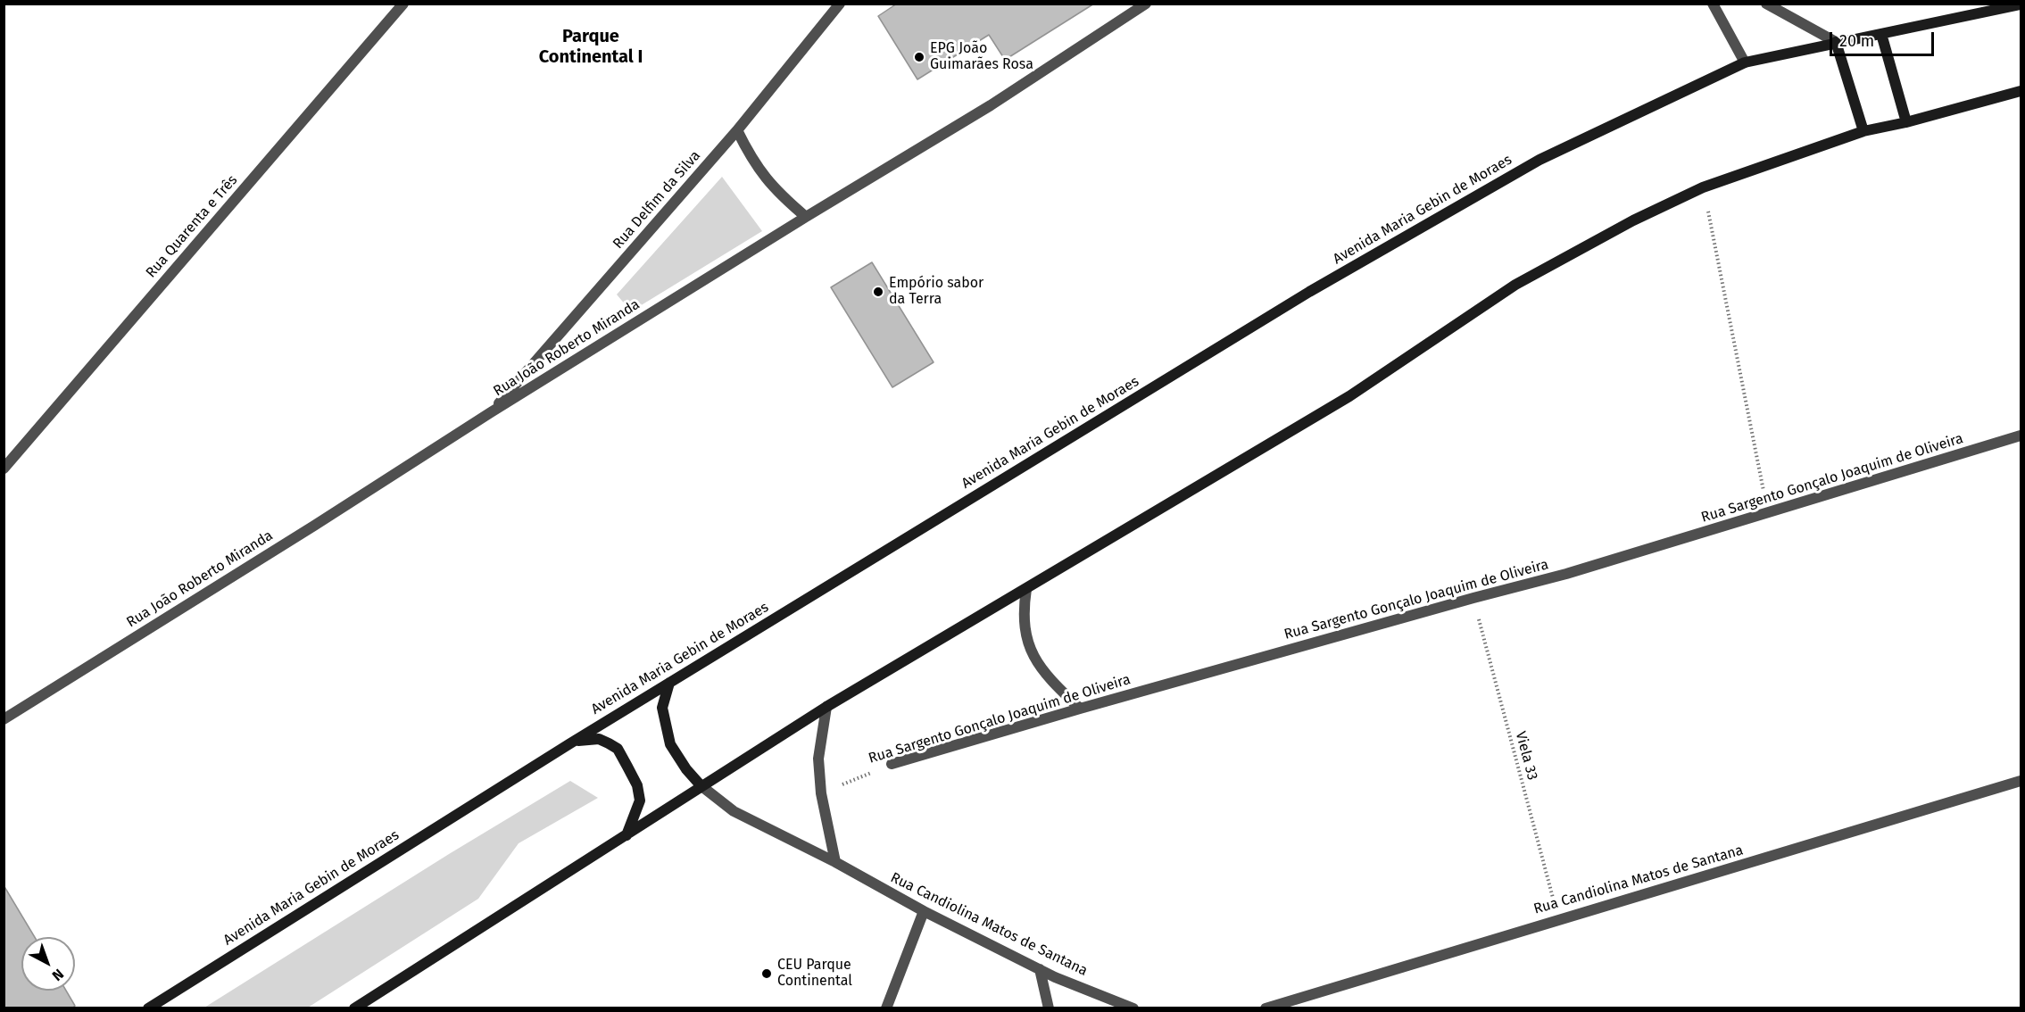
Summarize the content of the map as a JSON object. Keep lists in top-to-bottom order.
{
  "streets": {
    "main road": ["Avenida Maria Gebin de Moraes"],
    "street": [
      "Rua Delfim da Silva",
      "Rua Quarenta e Três",
      "Rua João Roberto Miranda",
      "Rua Sargento Gonçalo Joaquim de Oliveira",
      "Rua Candiolina Matos de Santana"
    ],
    "path": ["Viela 33"]
  },
  "crossings": [
    ["Rua Delfim da Silva", "Rua João Roberto Miranda"],
    ["Rua Sargento Gonçalo Joaquim de Oliveira", "Viela 33"],
    ["Viela 33", "Rua Candiolina Matos de Santana"]
  ],
  "districts": ["Parque Continental I"],
  "places": ["EPG João Guimarães Rosa", "Empório sabor da Terra", "CEU Parque Continental"],
  "scale_bar": "20 m",
  "north": "bottom right"
}
